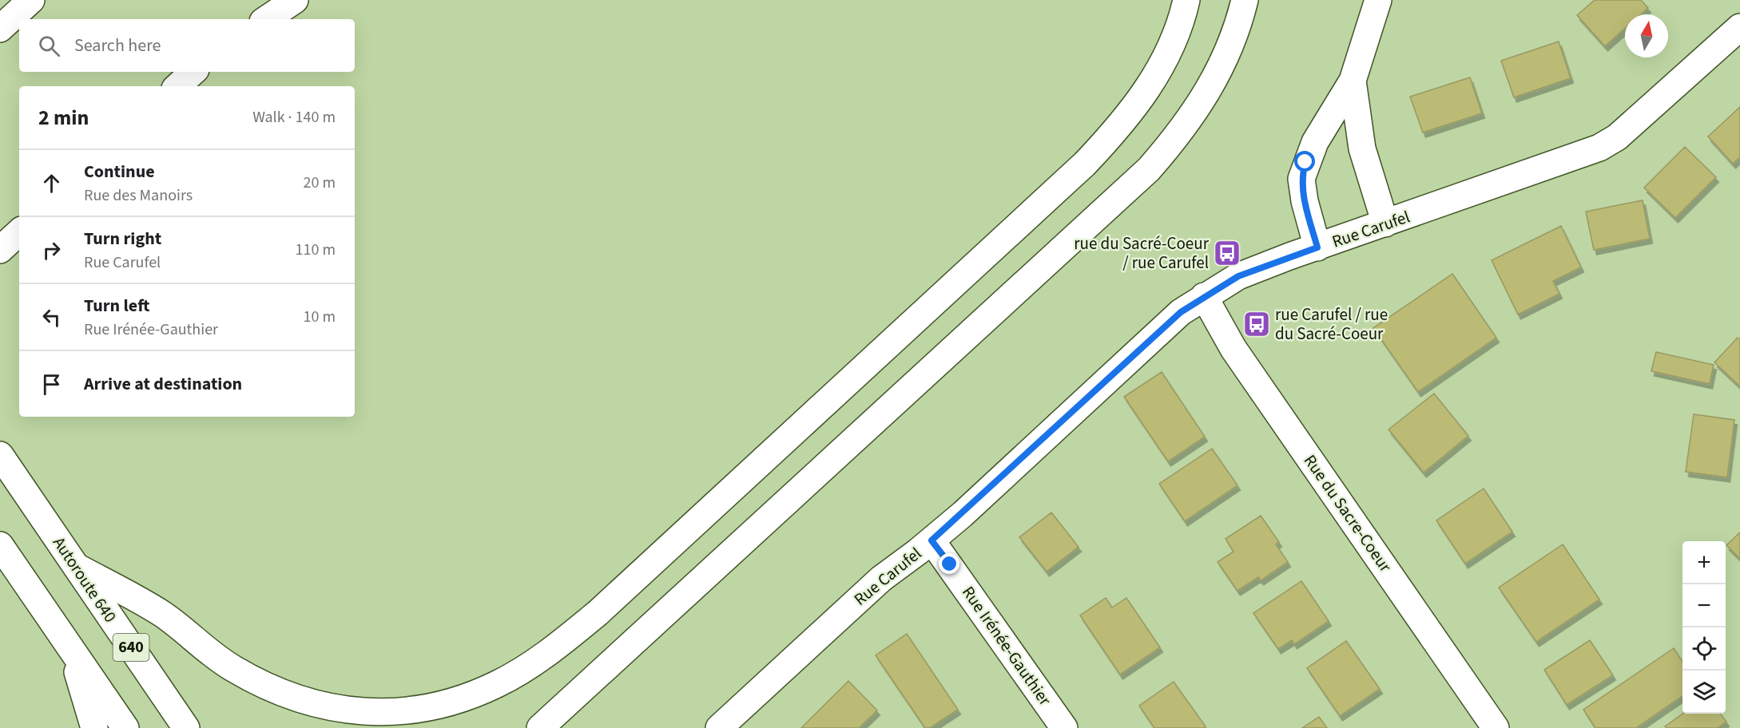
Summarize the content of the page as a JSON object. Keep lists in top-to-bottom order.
{
  "streets": {
    "main road": [
      "Rue Carufel",
      "Rue du Sacre-Coeur",
      "Autoroute 640",
      "Rue Irénée-Gauthier",
      "640"
    ]
  },
  "crossings": [
    ["Rue Carufel", "Rue du Sacre-Coeur"],
    ["Rue Carufel", "Rue Irénée-Gauthier"]
  ],
  "places": {
    "bus stop": ["rue du Sacré-Coeur / rue Carufel", "rue Carufel / rue du Sacré-Coeur"]
  },
  "north": "top",
  "page": {
    "search": "Search here",
    "heading": ["2 min", "Walk · 140 m"],
    "list": [
      ["Continue", "Rue des Manoirs", "20 m"],
      ["Turn right", "Rue Carufel", "110 m"],
      ["Turn left", "Rue Irénée-Gauthier", "10 m"],
      "Arrive at destination"
    ],
    "map_buttons": ["+", "−"]
  }
}
